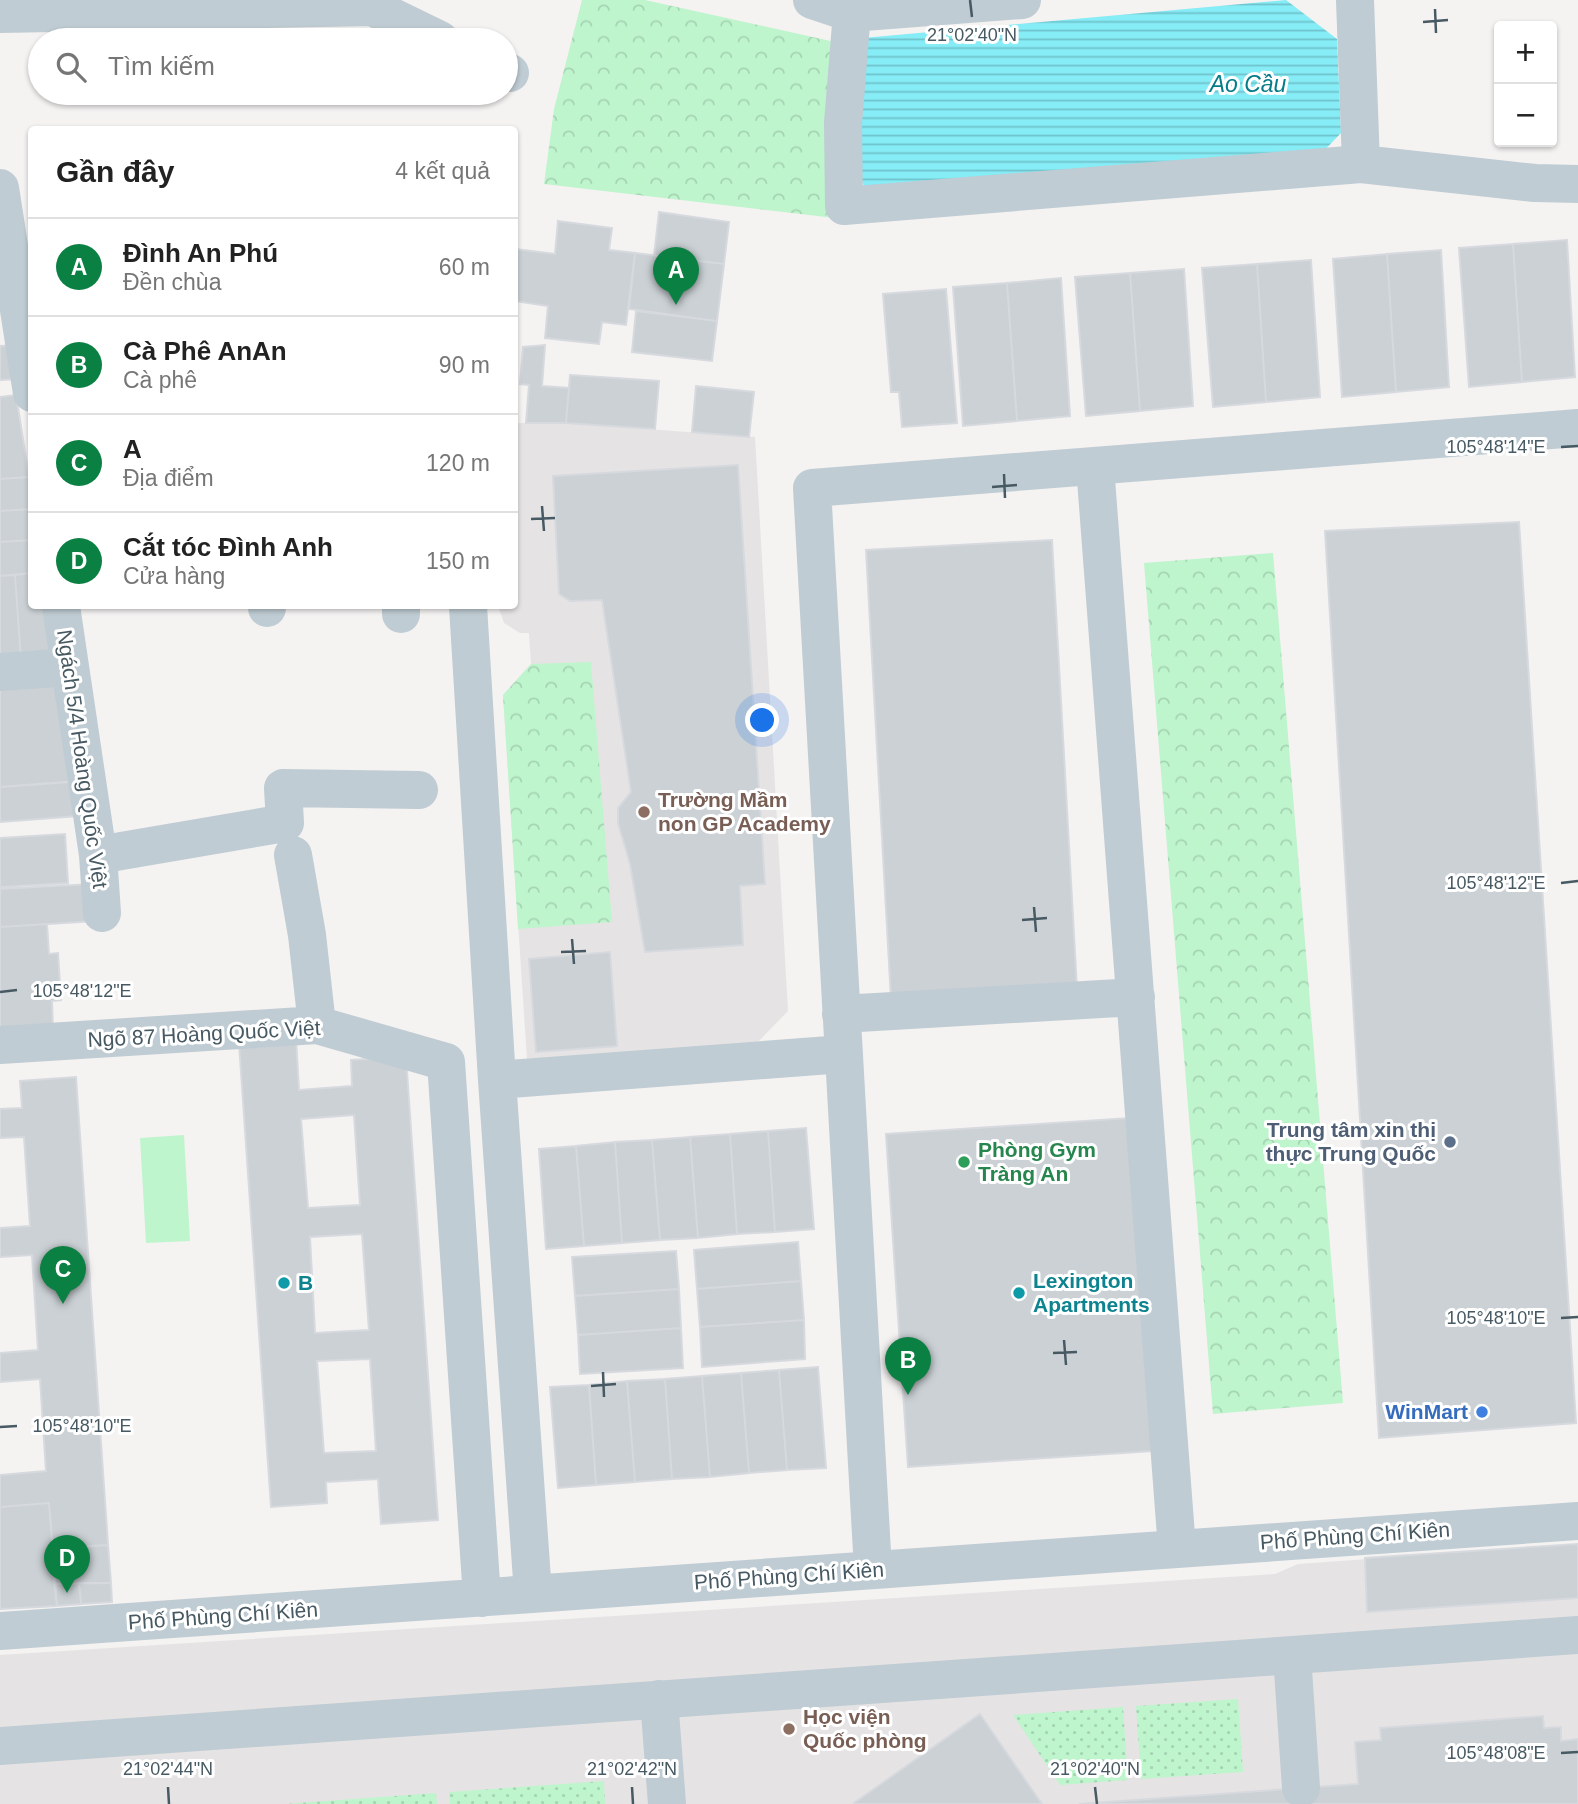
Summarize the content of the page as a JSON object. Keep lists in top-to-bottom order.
{
  "streets": {
    "street": ["Ngách 5/4 Hoàng Quốc Việt", "Ngõ 87 Hoàng Quốc Việt", "Phố Phùng Chí Kiên"]
  },
  "crossings": [
    ["Ngõ 87 Hoàng Quốc Việt", "Phố Phùng Chí Kiên"]
  ],
  "water": ["Ao Cầu"],
  "places": [
    "Trường Mầm non GP Academy",
    "Trung tâm xin thị thực Trung Quốc",
    "Phòng Gym Tràng An",
    "B",
    "Lexington Apartments",
    "WinMart",
    "Học viện Quốc phòng"
  ],
  "page": {
    "map_buttons": ["+", "−"],
    "search": "Tìm kiếm",
    "heading": ["Gần đây", "4 kết quả"],
    "list": [
      {
        "mark": "A",
        "name": "Đình An Phú",
        "note": "Đền chùa",
        "value": "60 m"
      },
      {
        "mark": "B",
        "name": "Cà Phê AnAn",
        "note": "Cà phê",
        "value": "90 m"
      },
      {
        "mark": "C",
        "name": "A",
        "note": "Địa điểm",
        "value": "120 m"
      },
      {
        "mark": "D",
        "name": "Cắt tóc Đình Anh",
        "note": "Cửa hàng",
        "value": "150 m"
      }
    ],
    "pins": [
      "A",
      "C",
      "B",
      "D"
    ]
  },
  "coordinates": [
    "21°02'40\"N",
    "105°48'14\"E",
    "105°48'12\"E",
    "105°48'10\"E",
    "105°48'08\"E",
    "21°02'44\"N",
    "21°02'42\"N"
  ]
}
